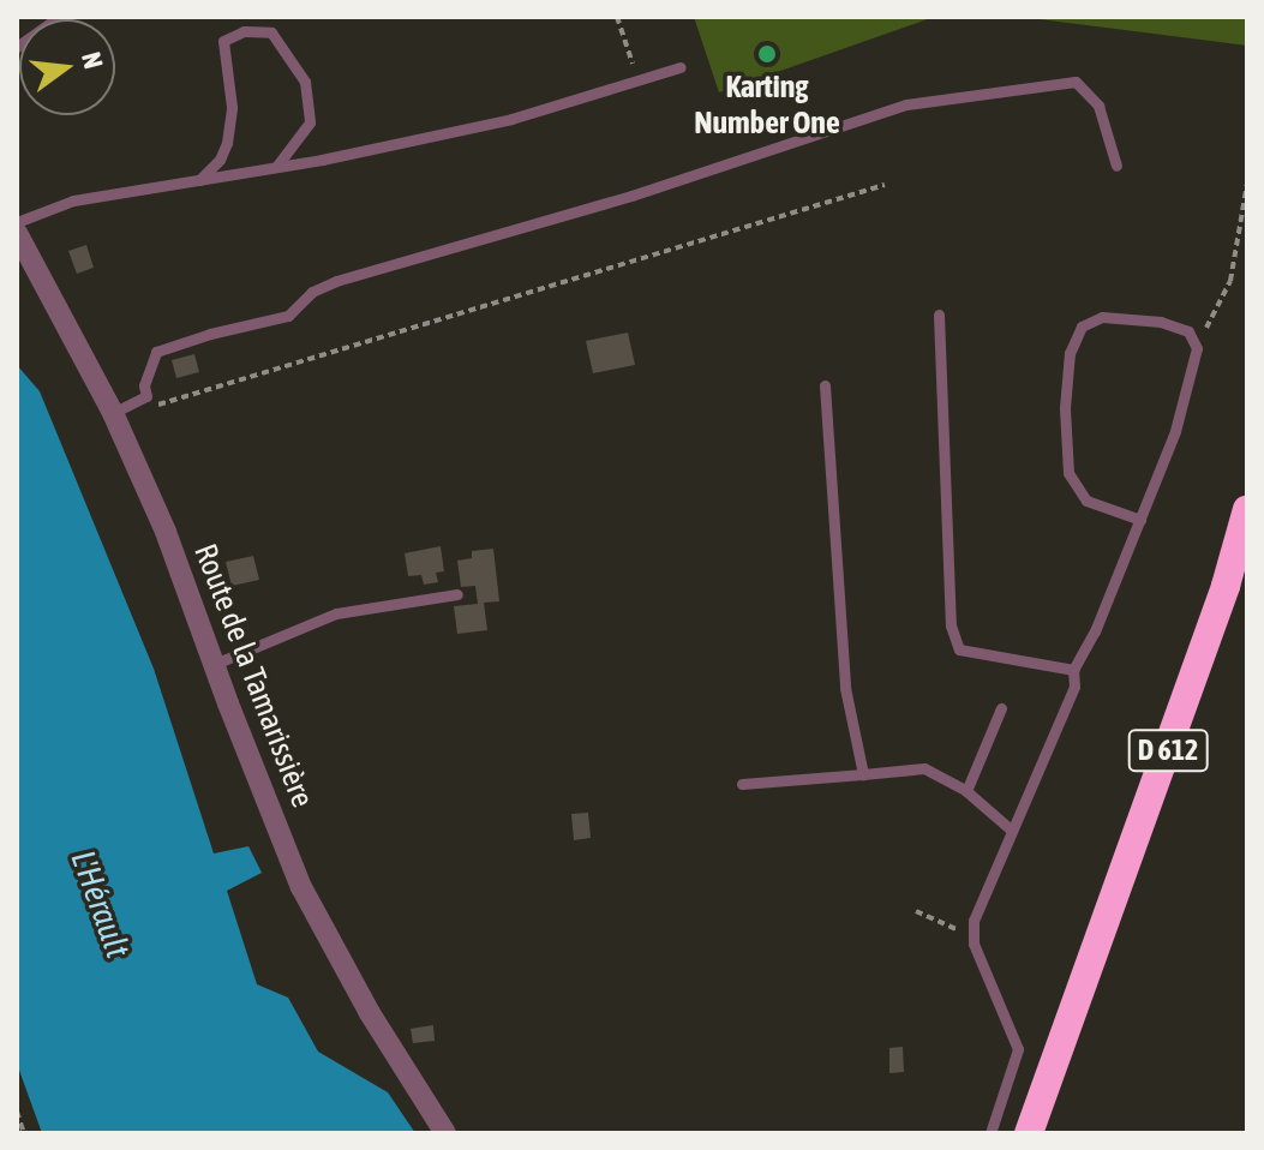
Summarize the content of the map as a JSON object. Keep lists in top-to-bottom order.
{
  "streets": {
    "highway": ["D 612"],
    "street": ["Route de la Tamarissière"]
  },
  "water": ["L'Hérault"],
  "places": ["Karting Number One"],
  "north": "right"
}
